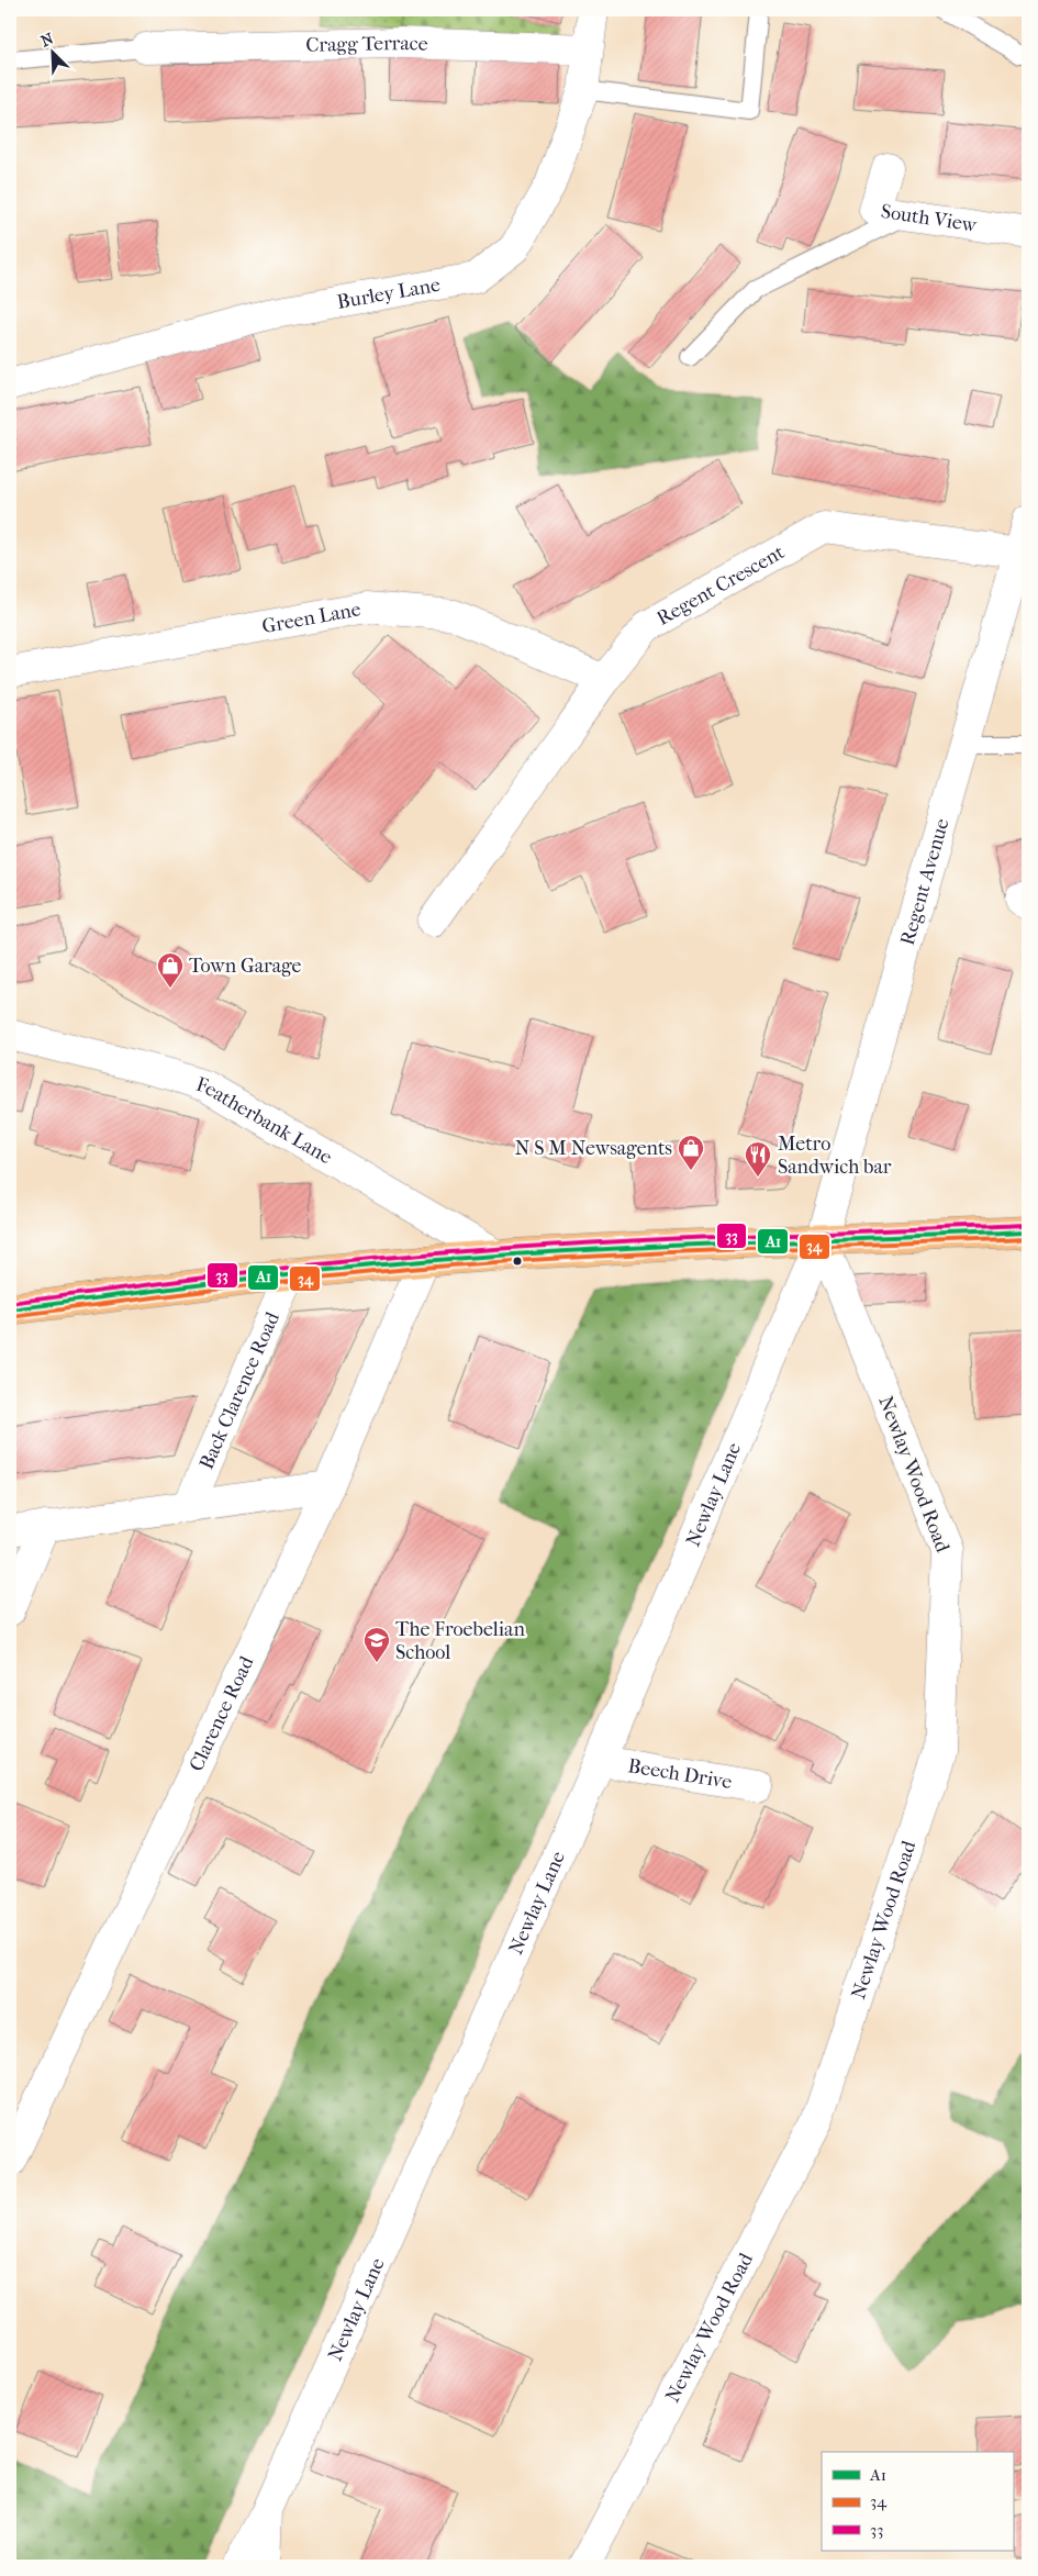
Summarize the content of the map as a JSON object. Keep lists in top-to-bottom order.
{
  "streets": {
    "street": [
      "Cragg Terrace",
      "South View",
      "Burley Lane",
      "Regent Crescent",
      "Green Lane",
      "Regent Avenue",
      "Featherbank Lane",
      "Back Clarence Road",
      "Newlay Wood Road",
      "Newlay Lane",
      "Clarence Road",
      "Beech Drive"
    ]
  },
  "crossings": [
    ["Cragg Terrace", "Burley Lane"],
    ["Regent Crescent", "Green Lane"],
    ["Regent Crescent", "Regent Avenue"],
    ["Regent Avenue", "Newlay Wood Road"],
    ["Regent Avenue", "Newlay Lane"],
    ["Newlay Wood Road", "Newlay Lane"],
    ["Newlay Lane", "Beech Drive"]
  ],
  "places": {
    "shop": ["Town Garage", "N S M Newsagents"],
    "restaurant": ["Metro Sandwich bar"],
    "school or university": ["The Froebelian School"]
  },
  "lines": ["transit line 33", "transit line A1", "transit line 34"],
  "legend": ["A1", "34", "33"],
  "north": "top left"
}
